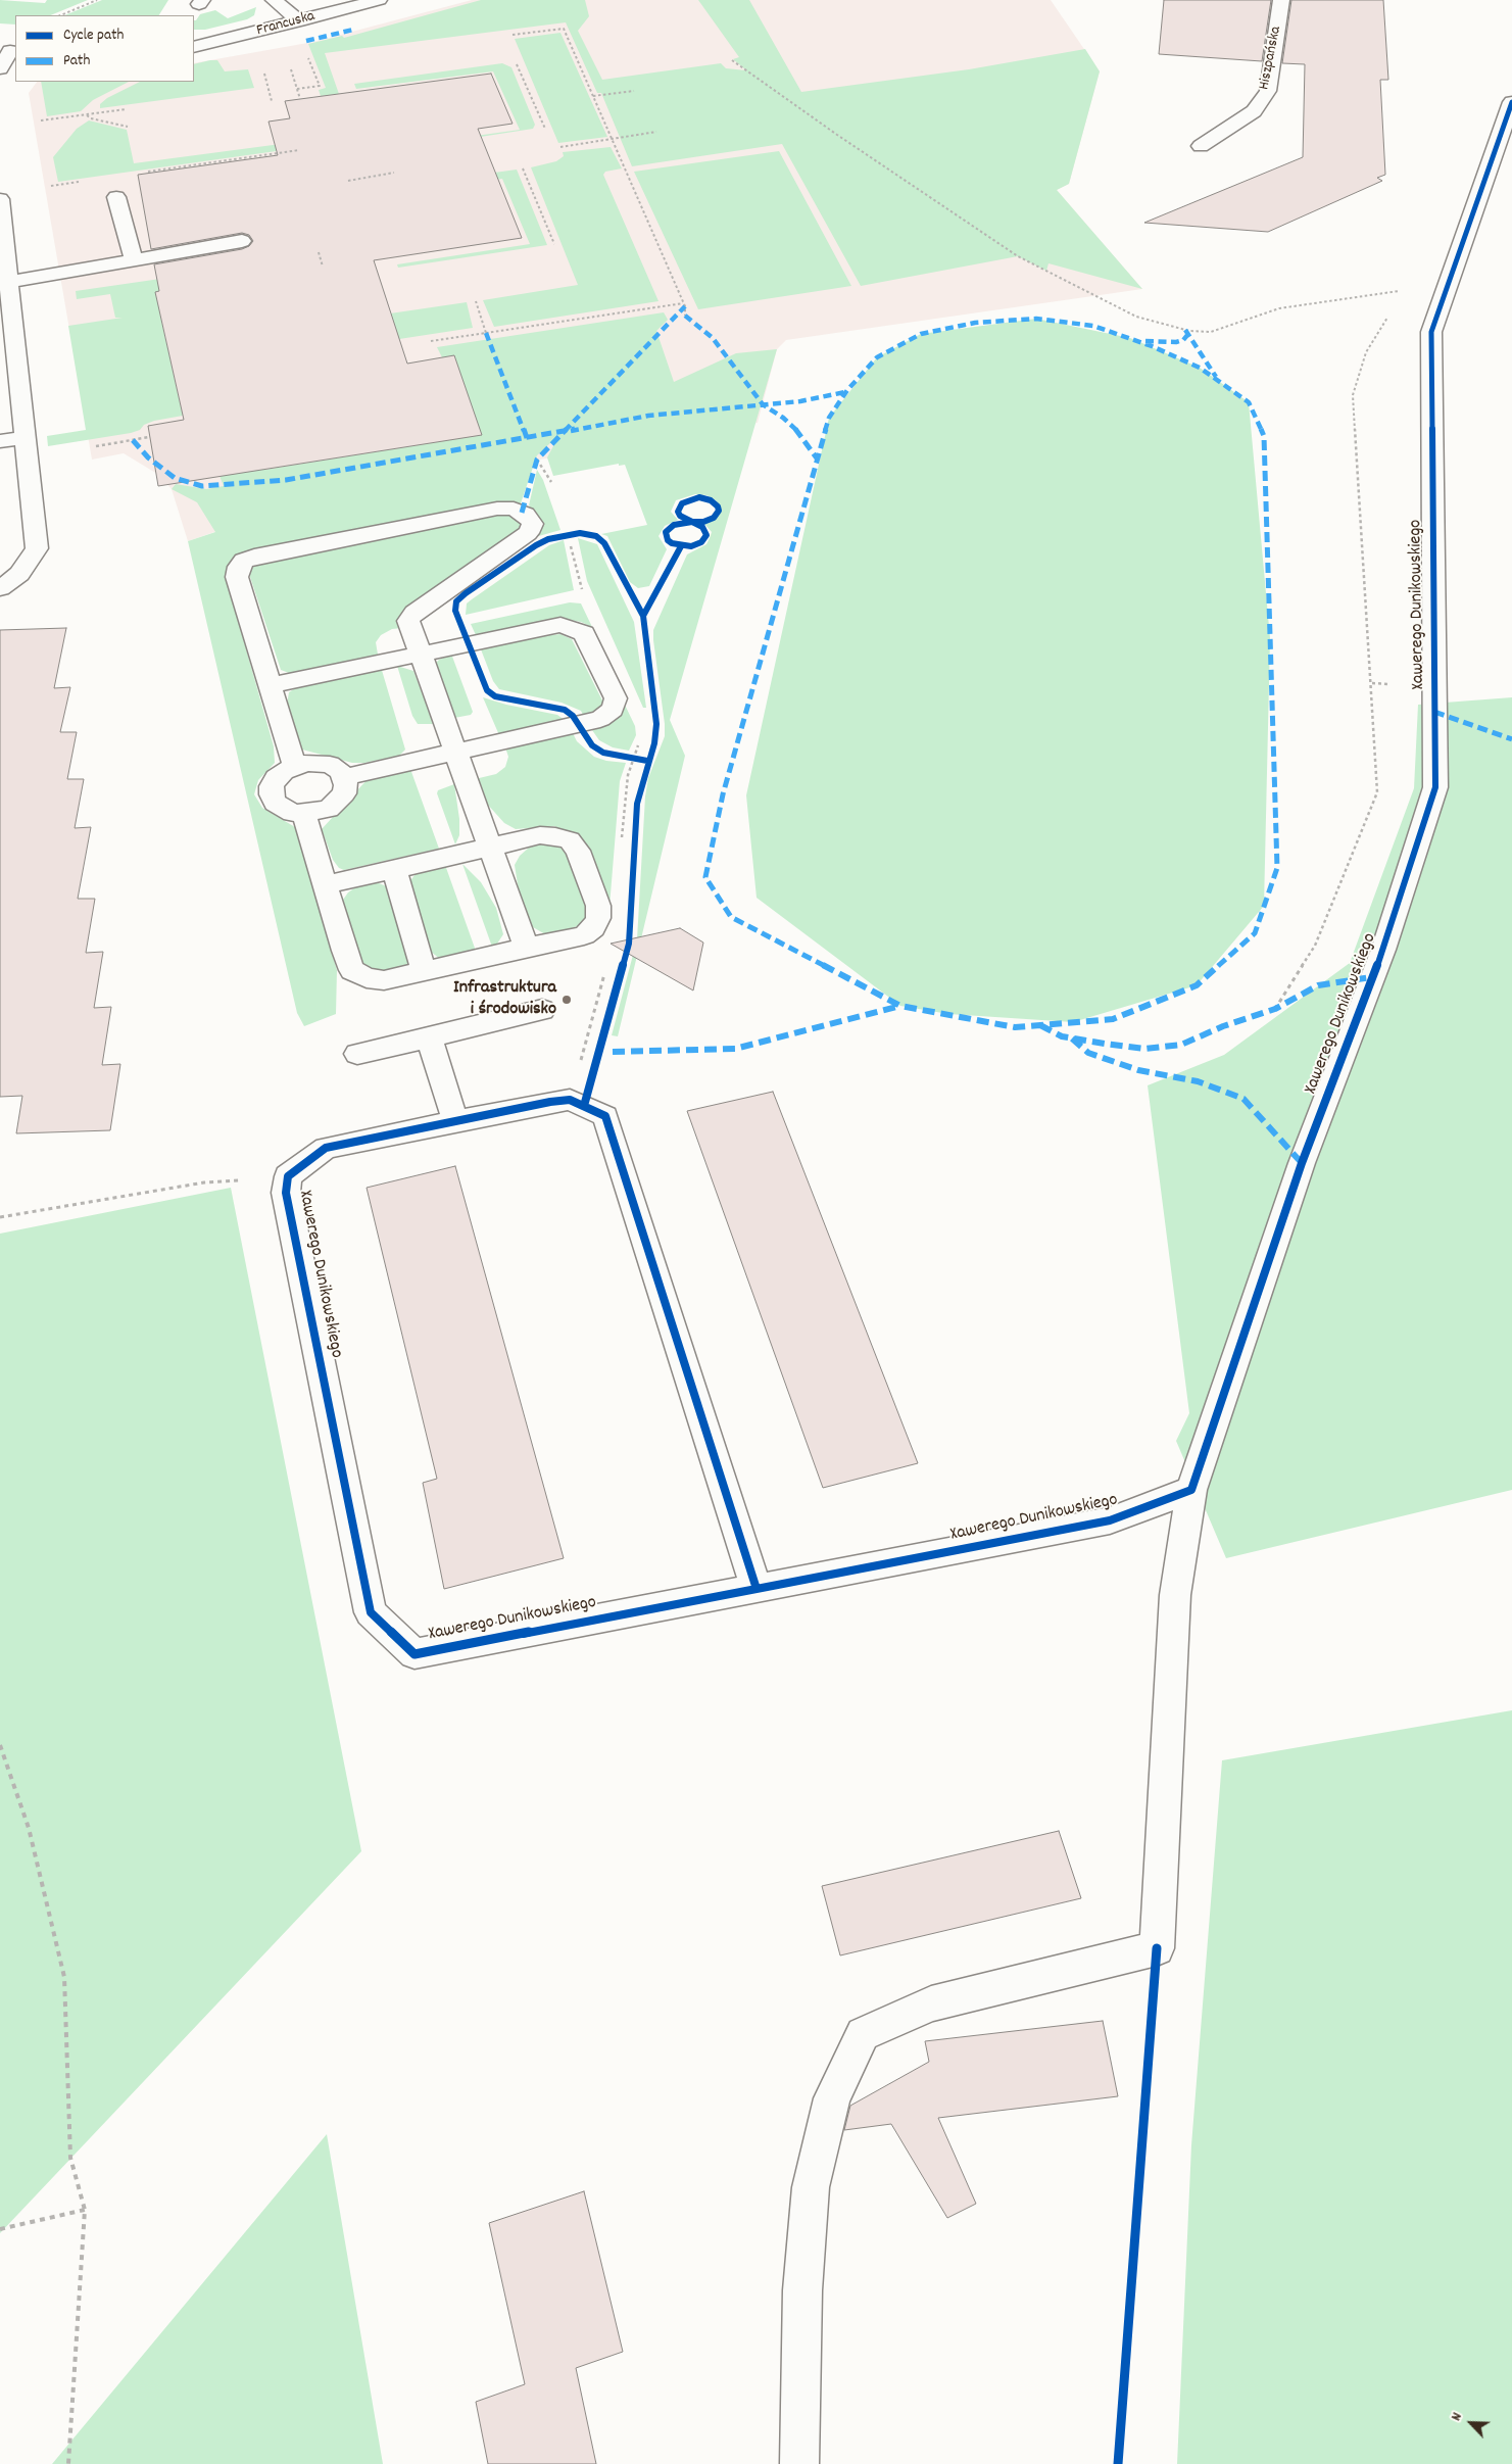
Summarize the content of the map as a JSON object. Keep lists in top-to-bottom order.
{
  "streets": {
    "street": ["Francuska", "Hiszpańska", "Xawerego Dunikowskiego"]
  },
  "places": ["Infrastruktura i środowisko"],
  "legend": ["Cycle path", "Path"],
  "north": "top left"
}
